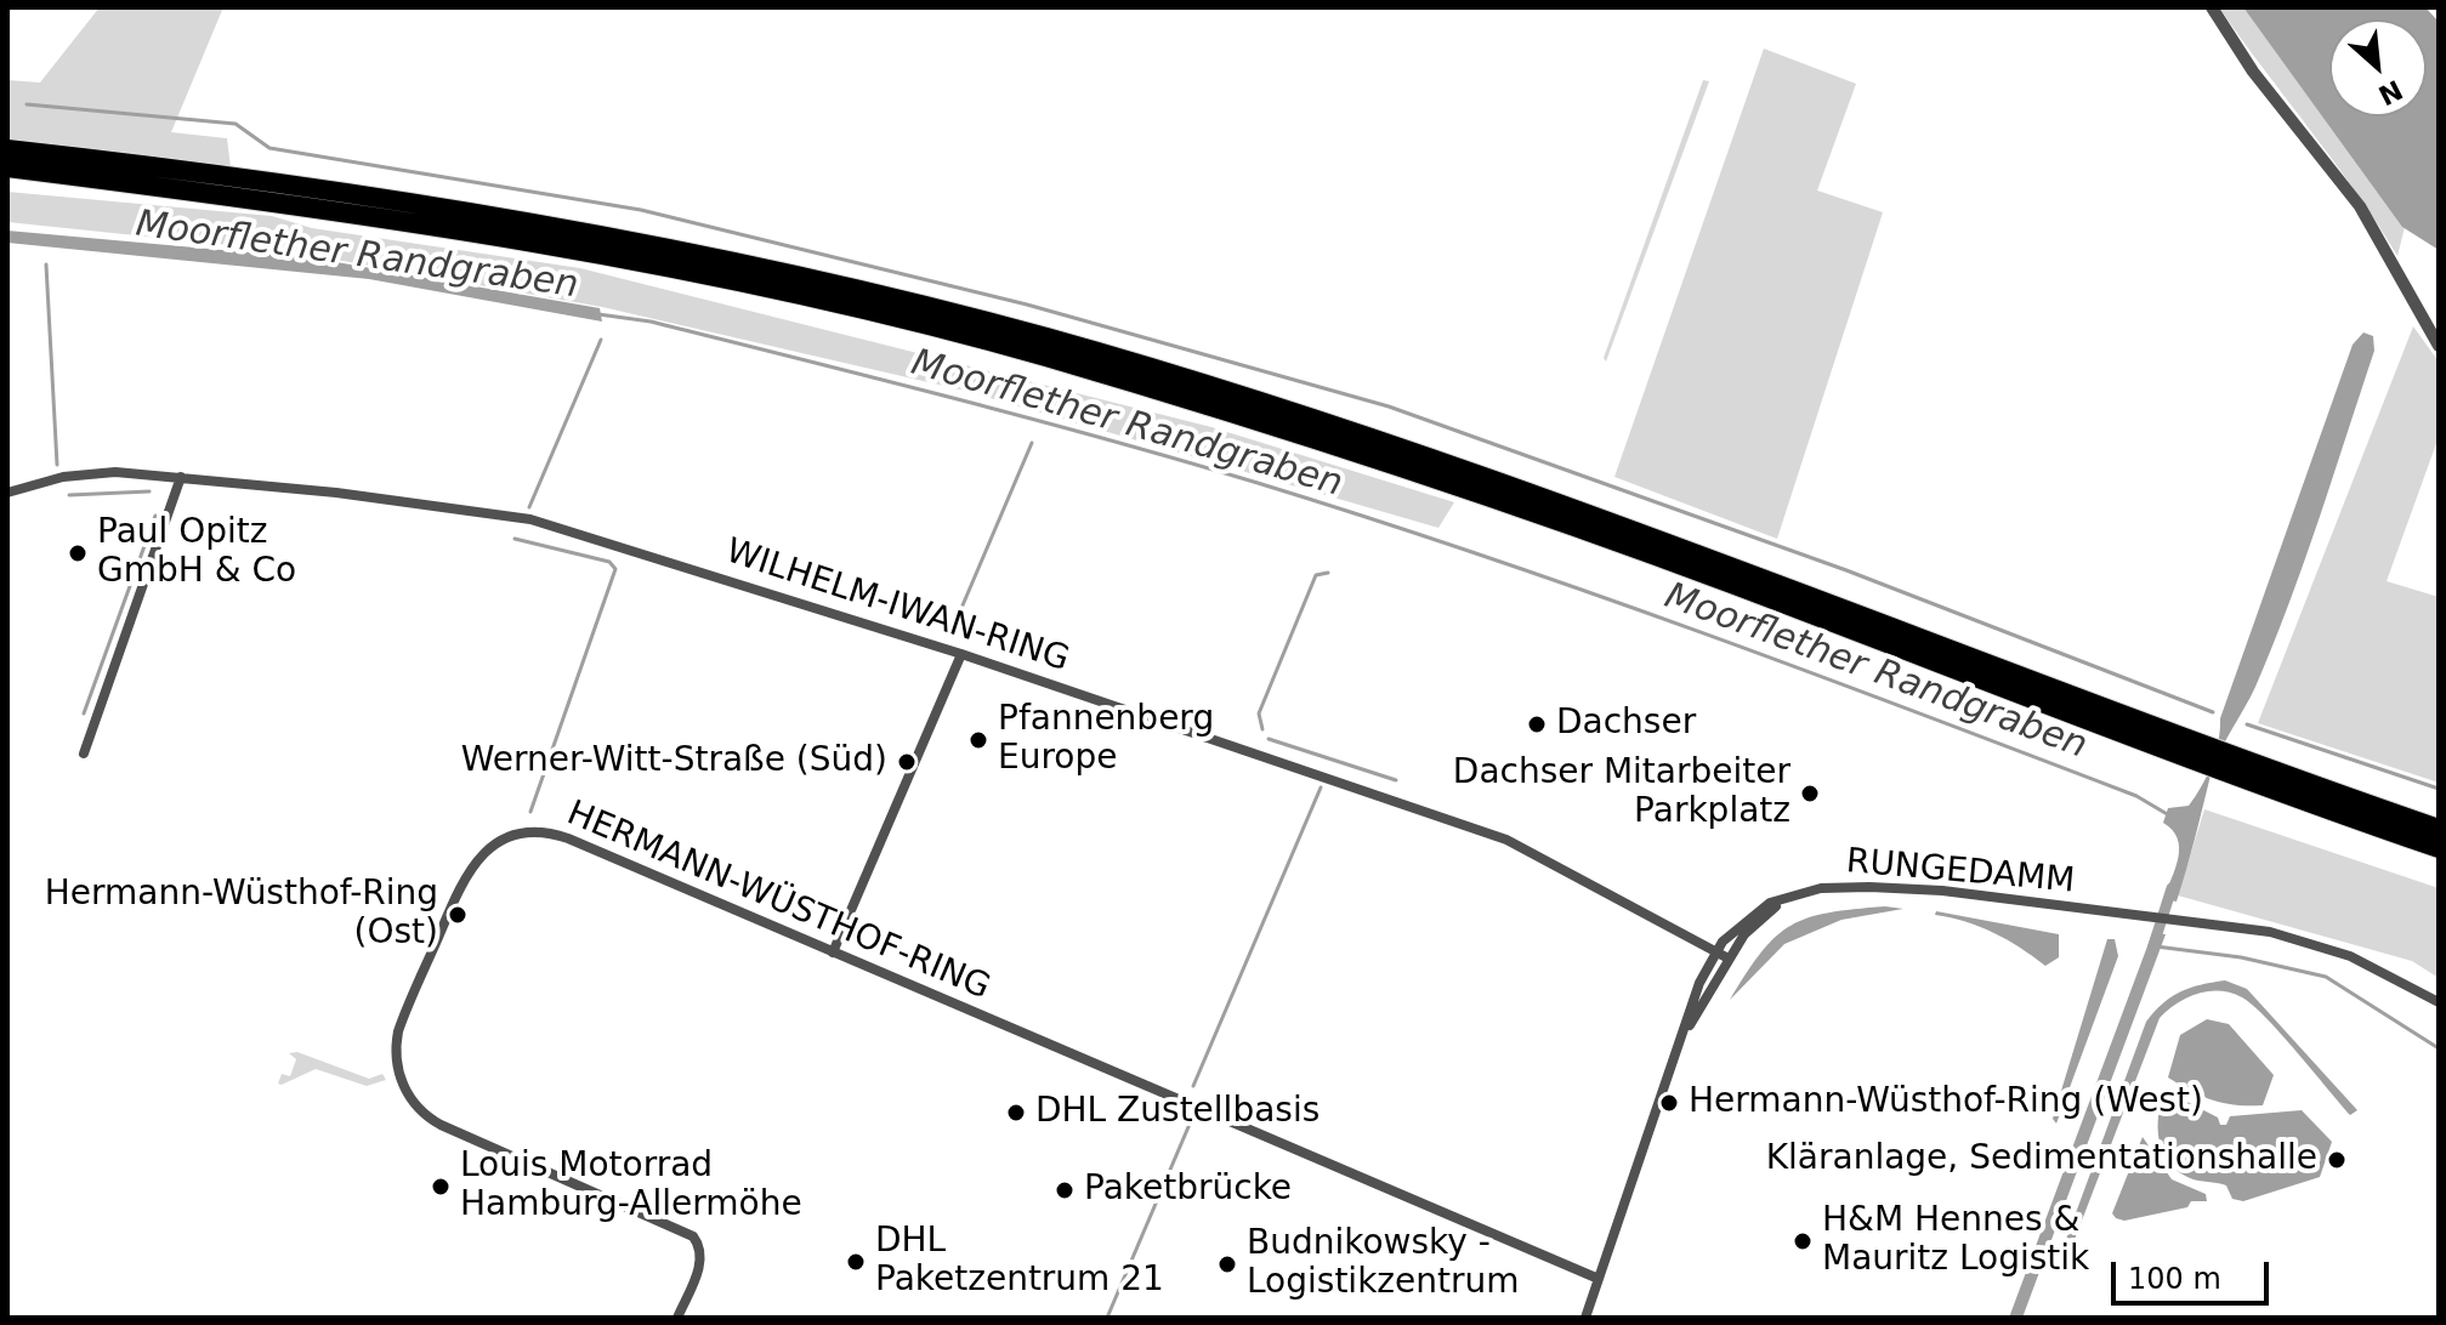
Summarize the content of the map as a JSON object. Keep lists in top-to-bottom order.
{
  "streets": {
    "street": ["WILHELM-IWAN-RING", "RUNGEDAMM", "HERMANN-WÜSTHOF-RING"]
  },
  "crossings": [
    ["WILHELM-IWAN-RING", "RUNGEDAMM"],
    ["RUNGEDAMM", "HERMANN-WÜSTHOF-RING"]
  ],
  "water": ["Moorflether Randgraben"],
  "places": [
    "Paul Opitz GmbH & Co",
    "Dachser",
    "Pfannenberg Europe",
    "Werner-Witt-Straße (Süd)",
    "Dachser Mitarbeiter Parkplatz",
    "Hermann-Wüsthof-Ring (Ost)",
    "Hermann-Wüsthof-Ring (West)",
    "DHL Zustellbasis",
    "Kläranlage, Sedimentationshalle",
    "Louis Motorrad Hamburg-Allermöhe",
    "Paketbrücke",
    "H&M Hennes & Mauritz Logistik",
    "DHL Paketzentrum 21",
    "Budnikowsky - Logistikzentrum"
  ],
  "scale_bar": "100 m",
  "north": "bottom right"
}
